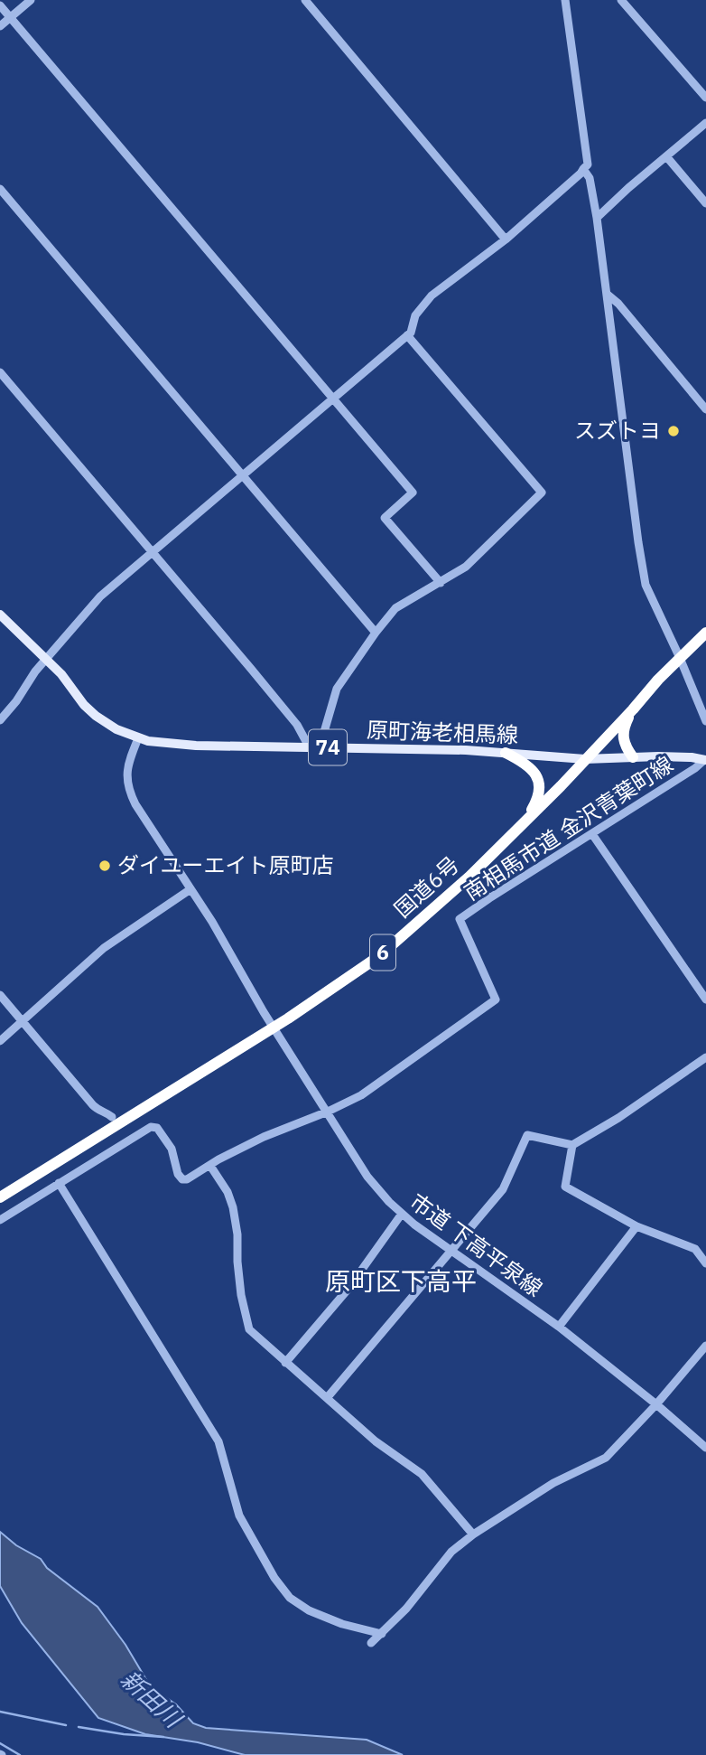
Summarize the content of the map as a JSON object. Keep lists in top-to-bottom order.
{
  "streets": {
    "highway": ["国道6号", "6"],
    "main road": ["原町海老相馬線", "74"],
    "street": ["南相馬市道 金沢青葉町線", "市道 下高平泉線"]
  },
  "crossings": [
    ["原町海老相馬線", "南相馬市道 金沢青葉町線"],
    ["原町海老相馬線", "国道6号"],
    ["原町海老相馬線", "市道 下高平泉線"],
    ["南相馬市道 金沢青葉町線", "市道 下高平泉線"],
    ["国道6号", "市道 下高平泉線"]
  ],
  "districts": ["原町区下高平"],
  "water": ["新田川"],
  "places": ["スズトヨ", "ダイユーエイト原町店"]
}
